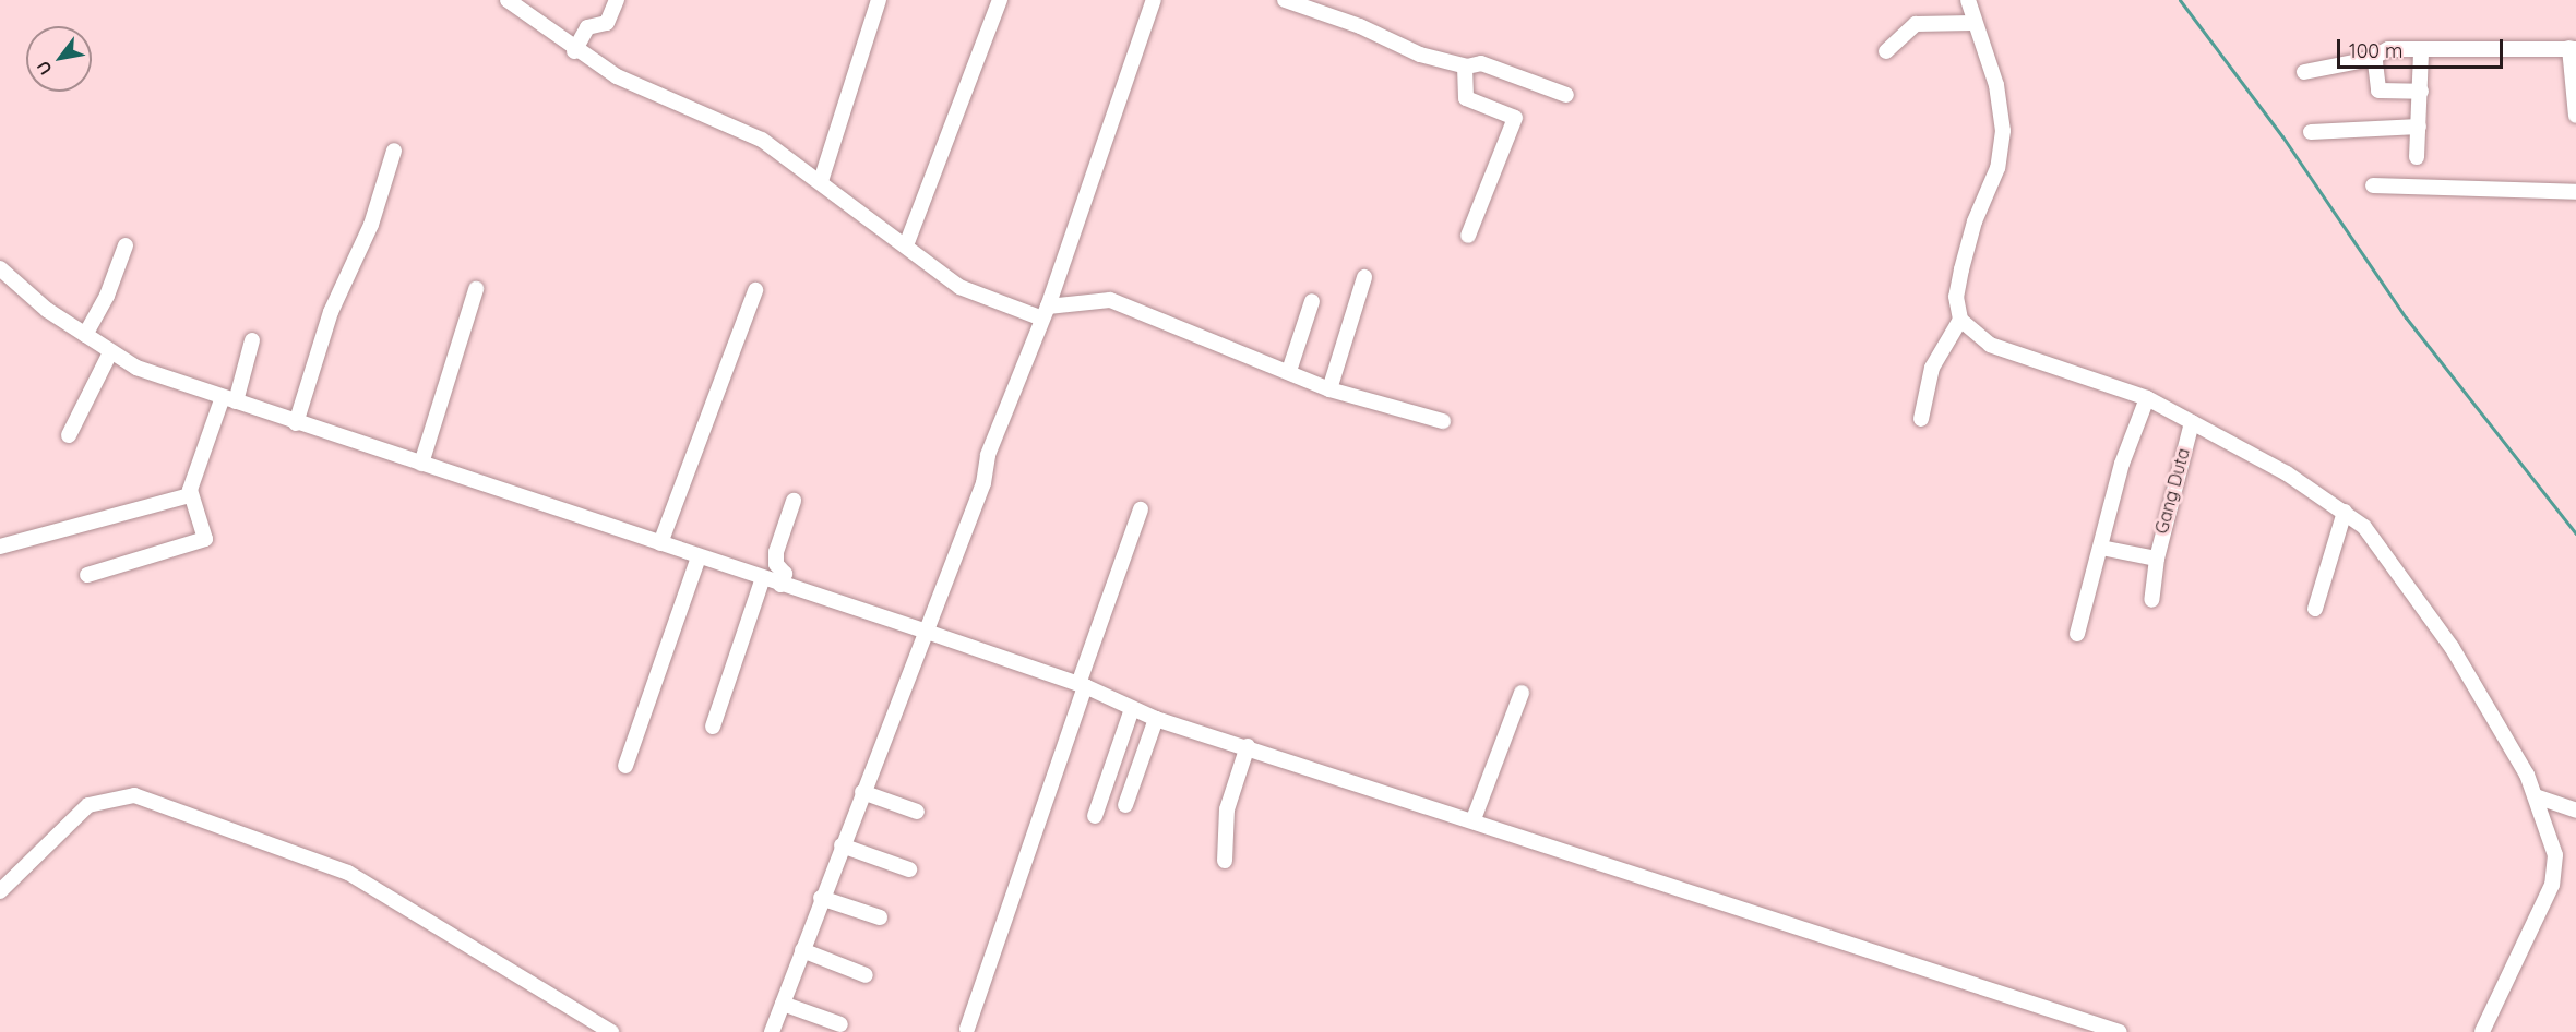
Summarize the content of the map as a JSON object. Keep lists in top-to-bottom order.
{
  "streets": {
    "street": ["Gang Duta"]
  },
  "scale_bar": "100 m",
  "north": "bottom left"
}
